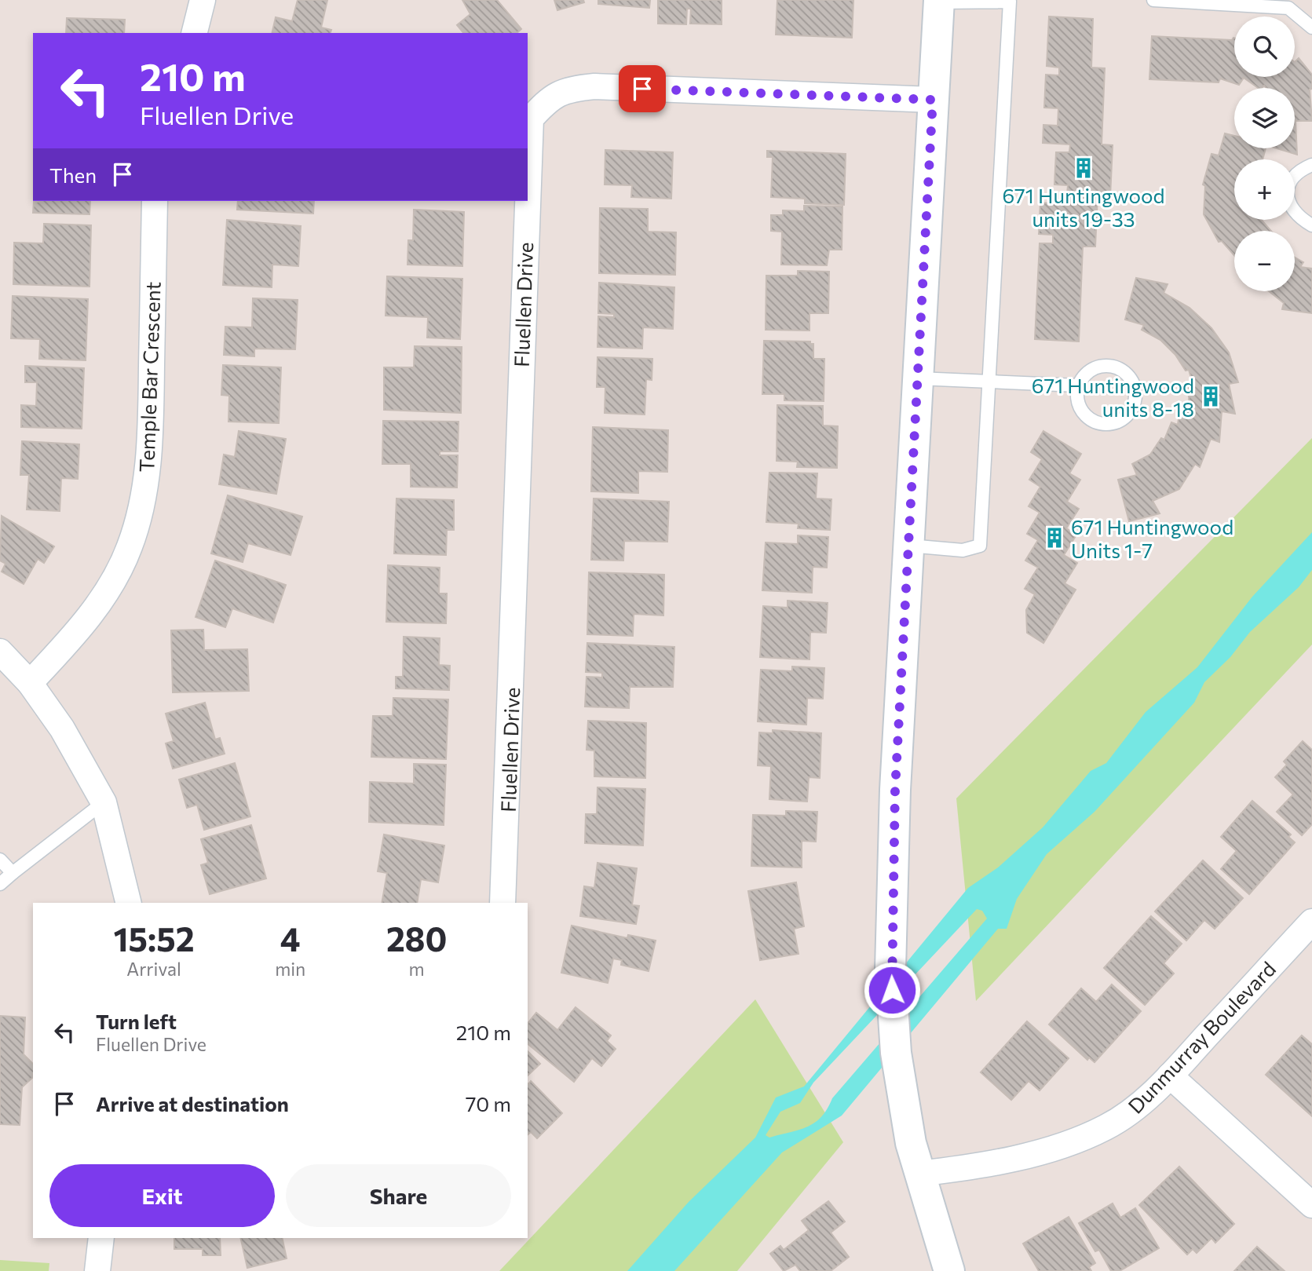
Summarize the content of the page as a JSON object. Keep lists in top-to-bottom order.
{
  "streets": {
    "street": ["Fluellen Drive", "Temple Bar Crescent", "Dunmurray Boulevard"]
  },
  "places": {
    "building": ["671 Huntingwood units 19-33", "671 Huntingwood units 8-18", "671 Huntingwood Units 1-7"]
  },
  "page": {
    "map_buttons": ["+", "−"],
    "turn": ["210 m", "Fluellen Drive"],
    "then": "Then",
    "eta": [
      "15:52",
      "Arrival",
      "4",
      "min",
      "280",
      "m"
    ],
    "list": [
      {
        "name": "Turn left",
        "note": "Fluellen Drive",
        "value": "210 m"
      },
      {
        "name": "Arrive at destination",
        "value": "70 m"
      }
    ],
    "buttons": ["Exit", "Share"]
  }
}
